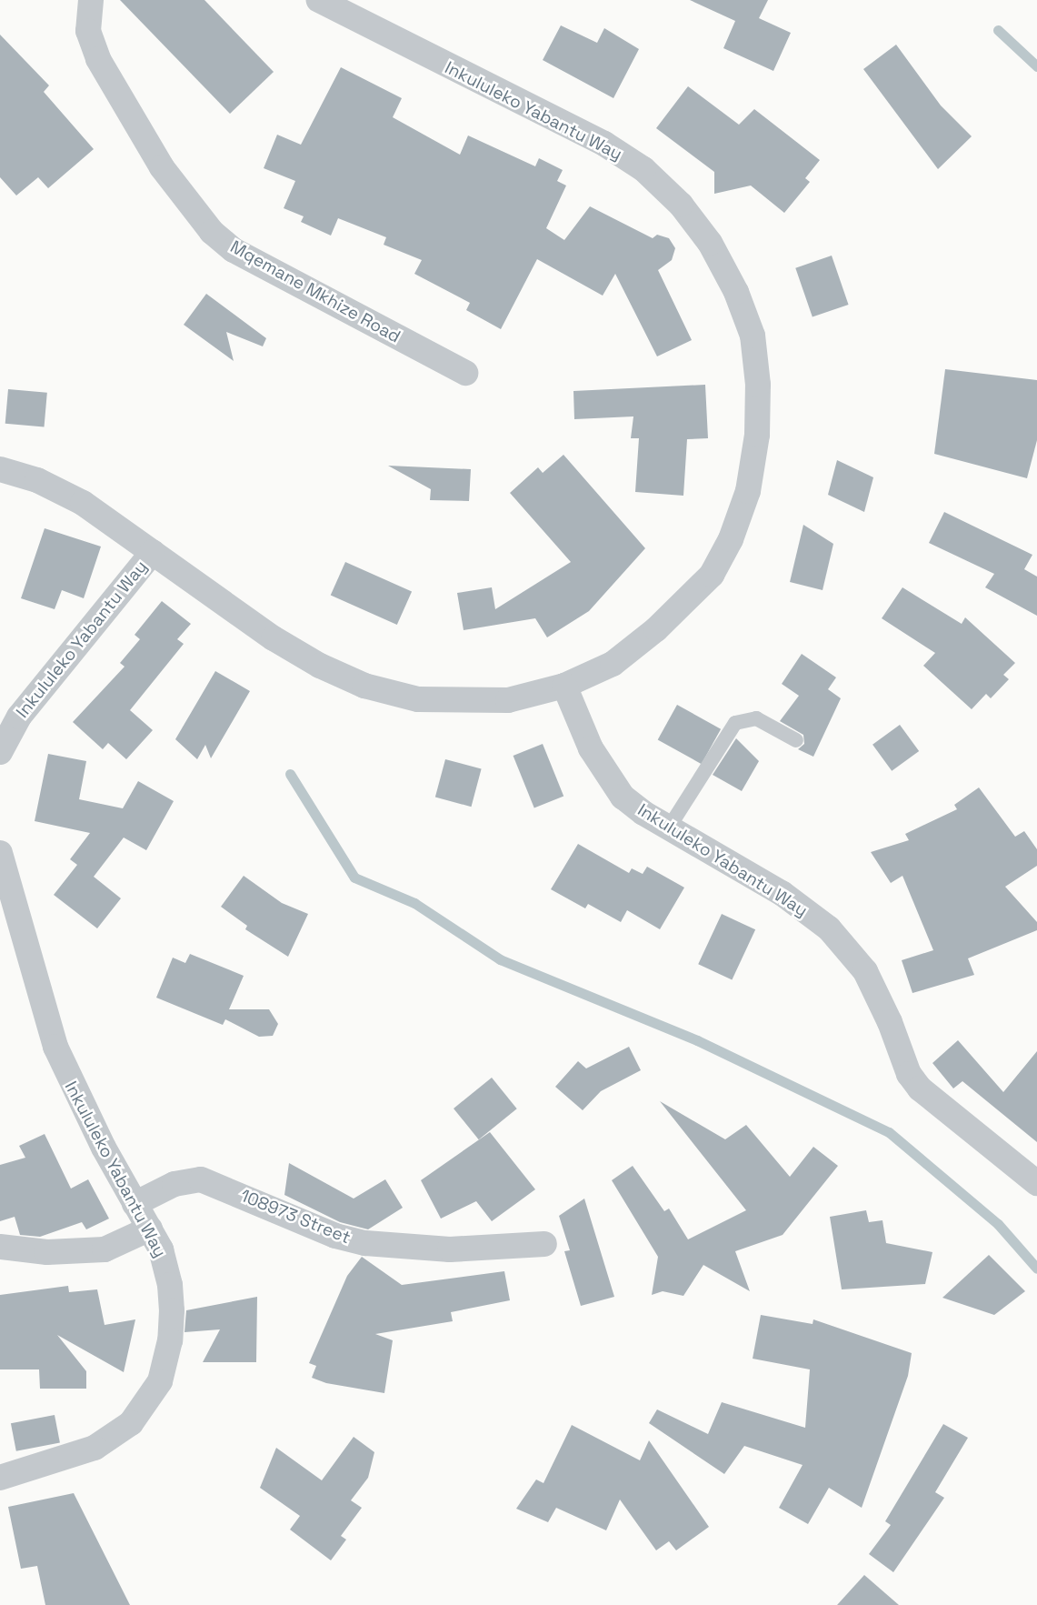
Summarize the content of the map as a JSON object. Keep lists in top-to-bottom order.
{
  "streets": {
    "street": ["Inkululeko Yabantu Way", "Mqemane Mkhize Road", "108973 Street"]
  },
  "crossings": [
    ["Inkululeko Yabantu Way", "108973 Street"]
  ]
}
